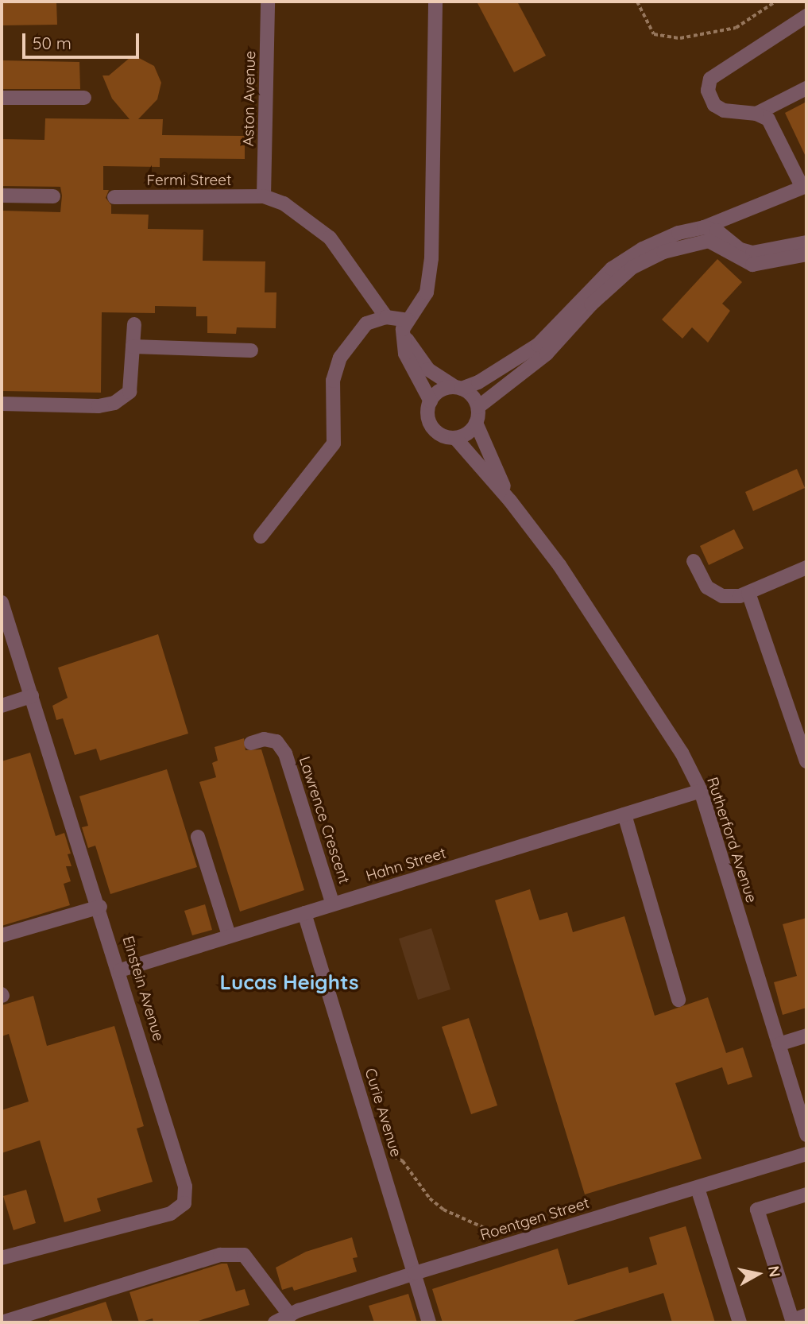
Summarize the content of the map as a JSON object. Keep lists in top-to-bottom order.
{
  "streets": {
    "lane": [
      "Aston Avenue",
      "Fermi Street",
      "Lawrence Crescent",
      "Rutherford Avenue",
      "Hahn Street",
      "Einstein Avenue",
      "Curie Avenue",
      "Roentgen Street"
    ]
  },
  "crossings": [
    ["Aston Avenue", "Fermi Street"],
    ["Lawrence Crescent", "Hahn Street"],
    ["Rutherford Avenue", "Hahn Street"],
    ["Hahn Street", "Einstein Avenue"],
    ["Hahn Street", "Curie Avenue"],
    ["Curie Avenue", "Roentgen Street"]
  ],
  "districts": ["Lucas Heights"],
  "scale_bar": "50 m",
  "north": "right"
}
